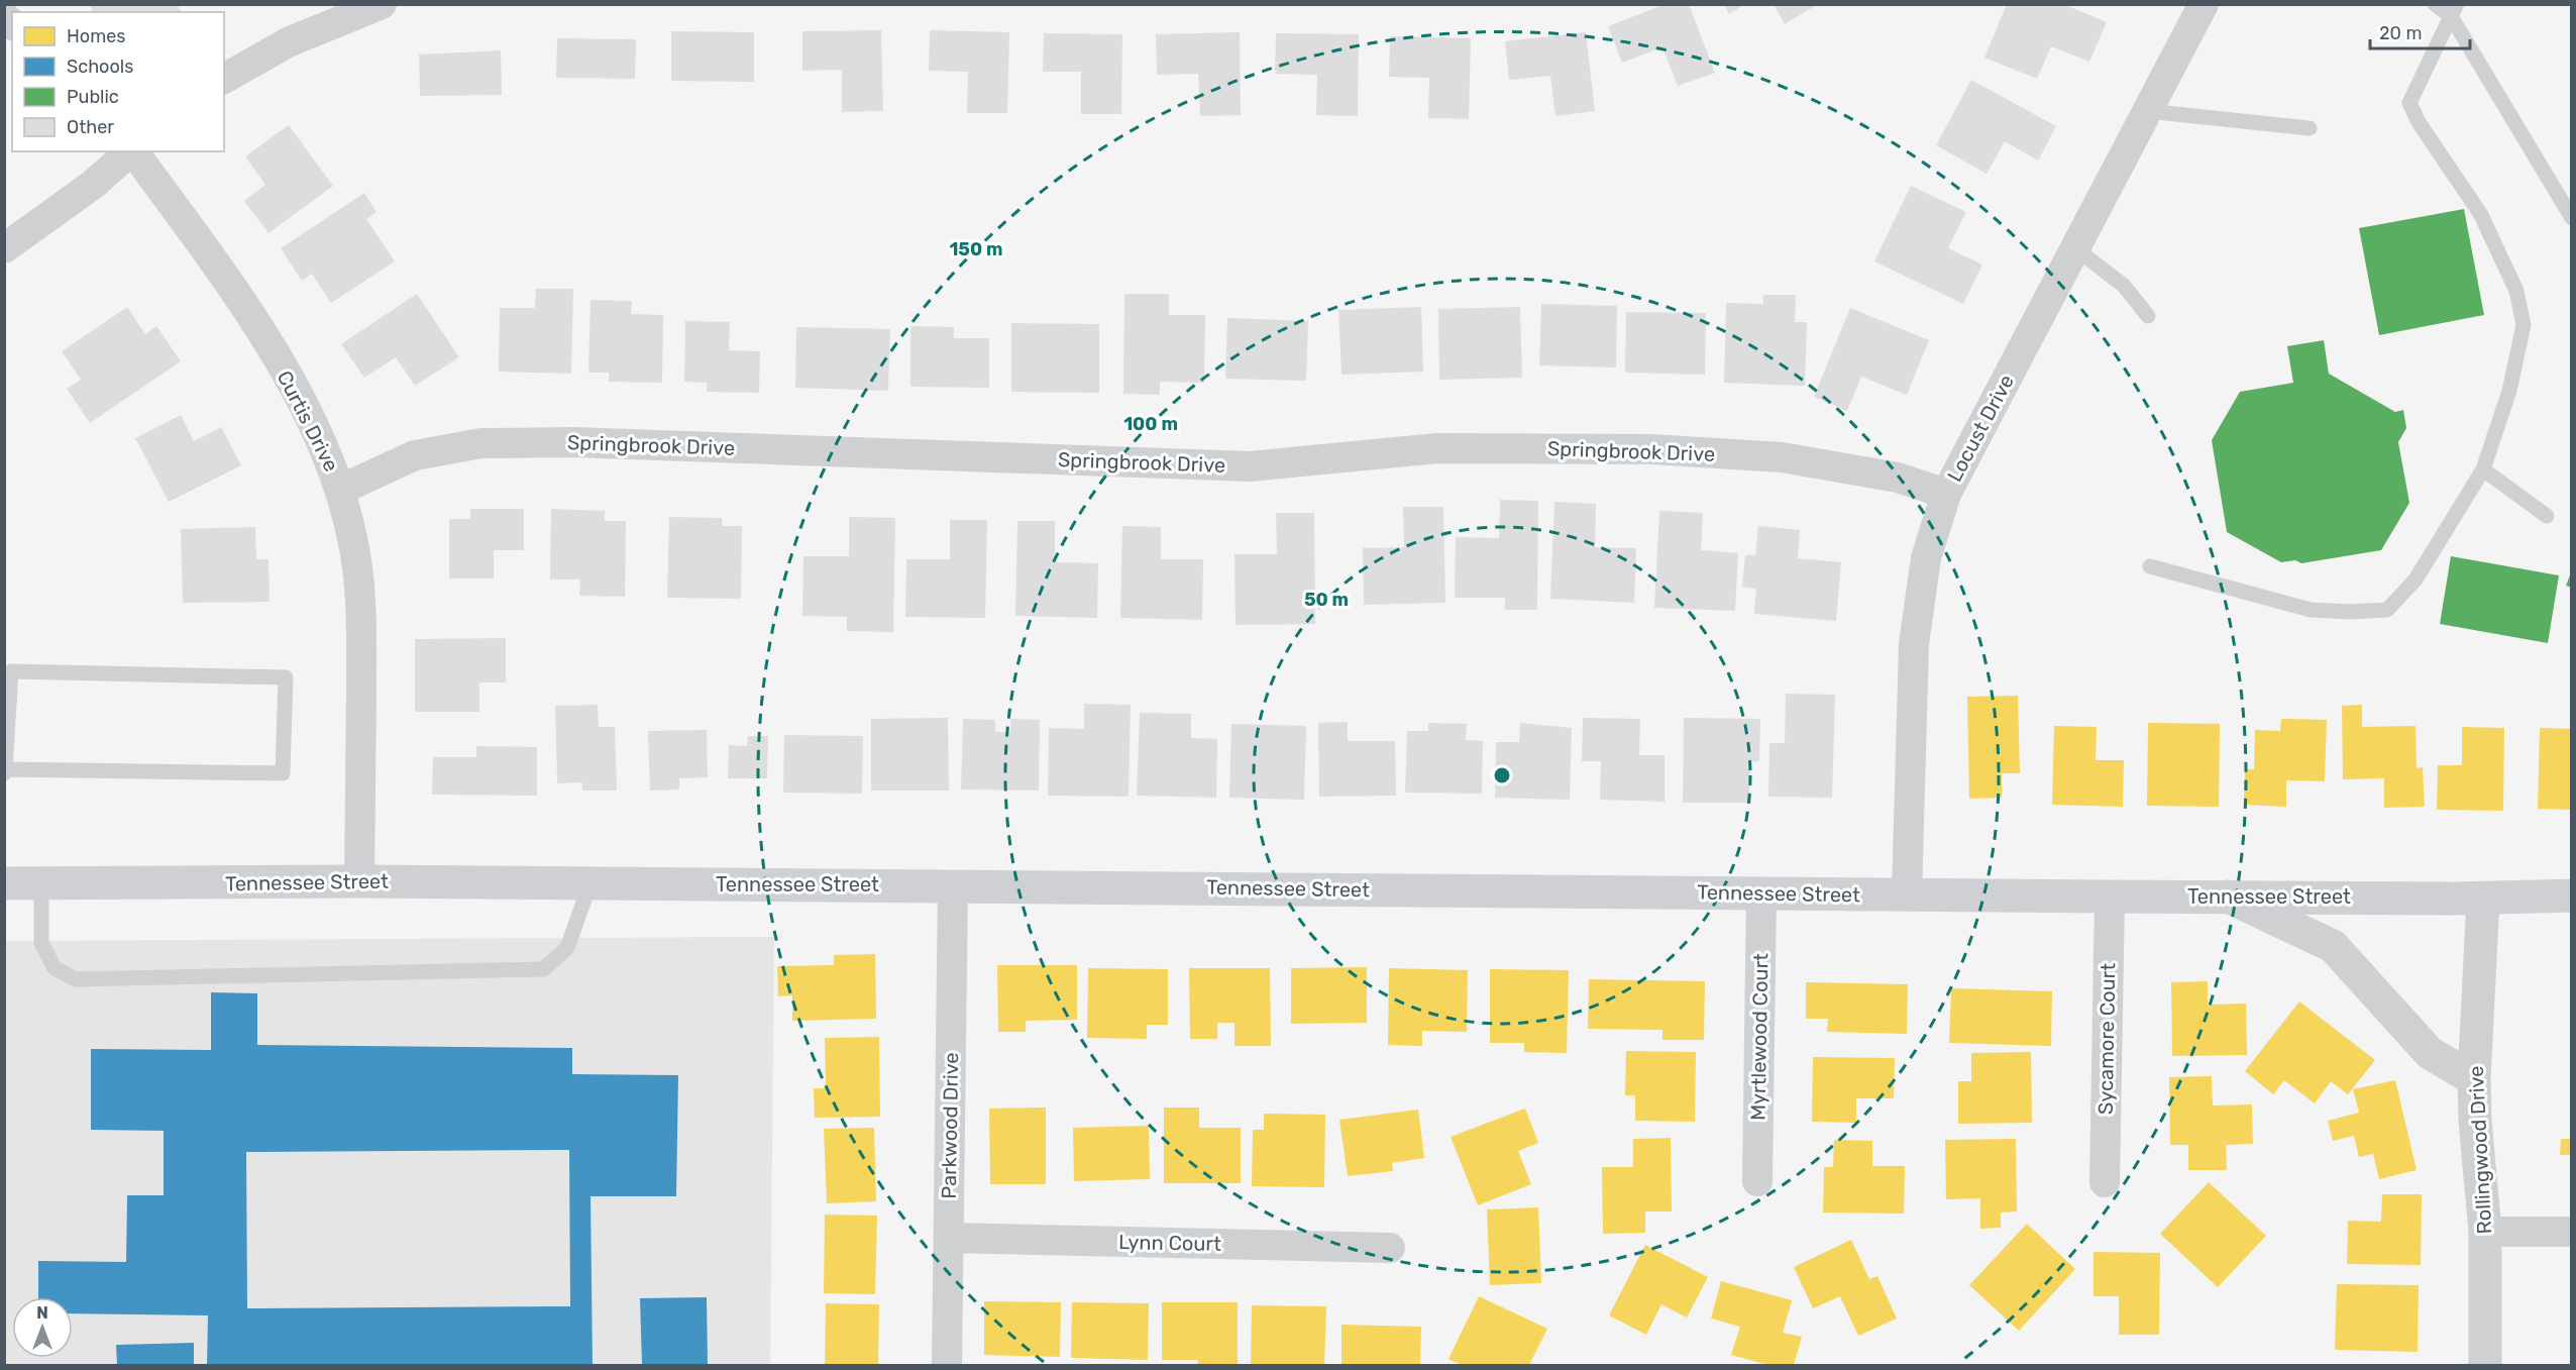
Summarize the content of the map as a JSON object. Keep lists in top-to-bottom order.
{
  "streets": {
    "main road": ["Tennessee Street"],
    "street": [
      "Curtis Drive",
      "Locust Drive",
      "Springbrook Drive",
      "Myrtlewood Court",
      "Sycamore Court",
      "Parkwood Drive",
      "Rollingwood Drive",
      "Lynn Court"
    ]
  },
  "crossings": [
    ["Curtis Drive", "Springbrook Drive"],
    ["Curtis Drive", "Tennessee Street"],
    ["Locust Drive", "Springbrook Drive"],
    ["Locust Drive", "Tennessee Street"],
    ["Tennessee Street", "Myrtlewood Court"],
    ["Tennessee Street", "Sycamore Court"],
    ["Tennessee Street", "Parkwood Drive"],
    ["Tennessee Street", "Rollingwood Drive"],
    ["Parkwood Drive", "Lynn Court"]
  ],
  "legend": [
    "Homes",
    "Schools",
    "Public",
    "Other"
  ],
  "scale_bar": "20 m",
  "north": "top",
  "rings": ["150 m", "100 m", "50 m"]
}
